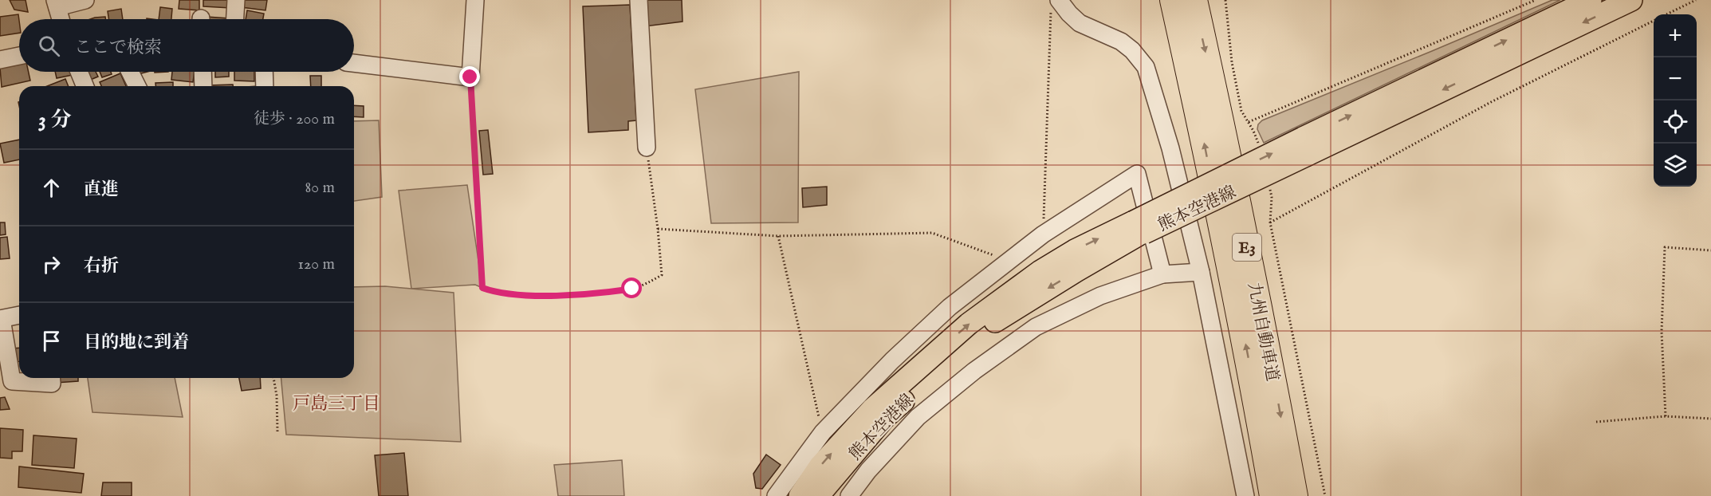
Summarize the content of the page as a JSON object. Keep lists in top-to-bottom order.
{
  "streets": {
    "highway": ["E3", "九州自動車道"],
    "main road": ["熊本空港線"]
  },
  "districts": ["戸島三丁目"],
  "page": {
    "map_buttons": ["+", "−"],
    "search": "ここで検索",
    "heading": ["3 分", "徒歩 · 200 m"],
    "list": [
      ["直進", "80 m"],
      ["右折", "120 m"],
      "目的地に到着"
    ]
  }
}
